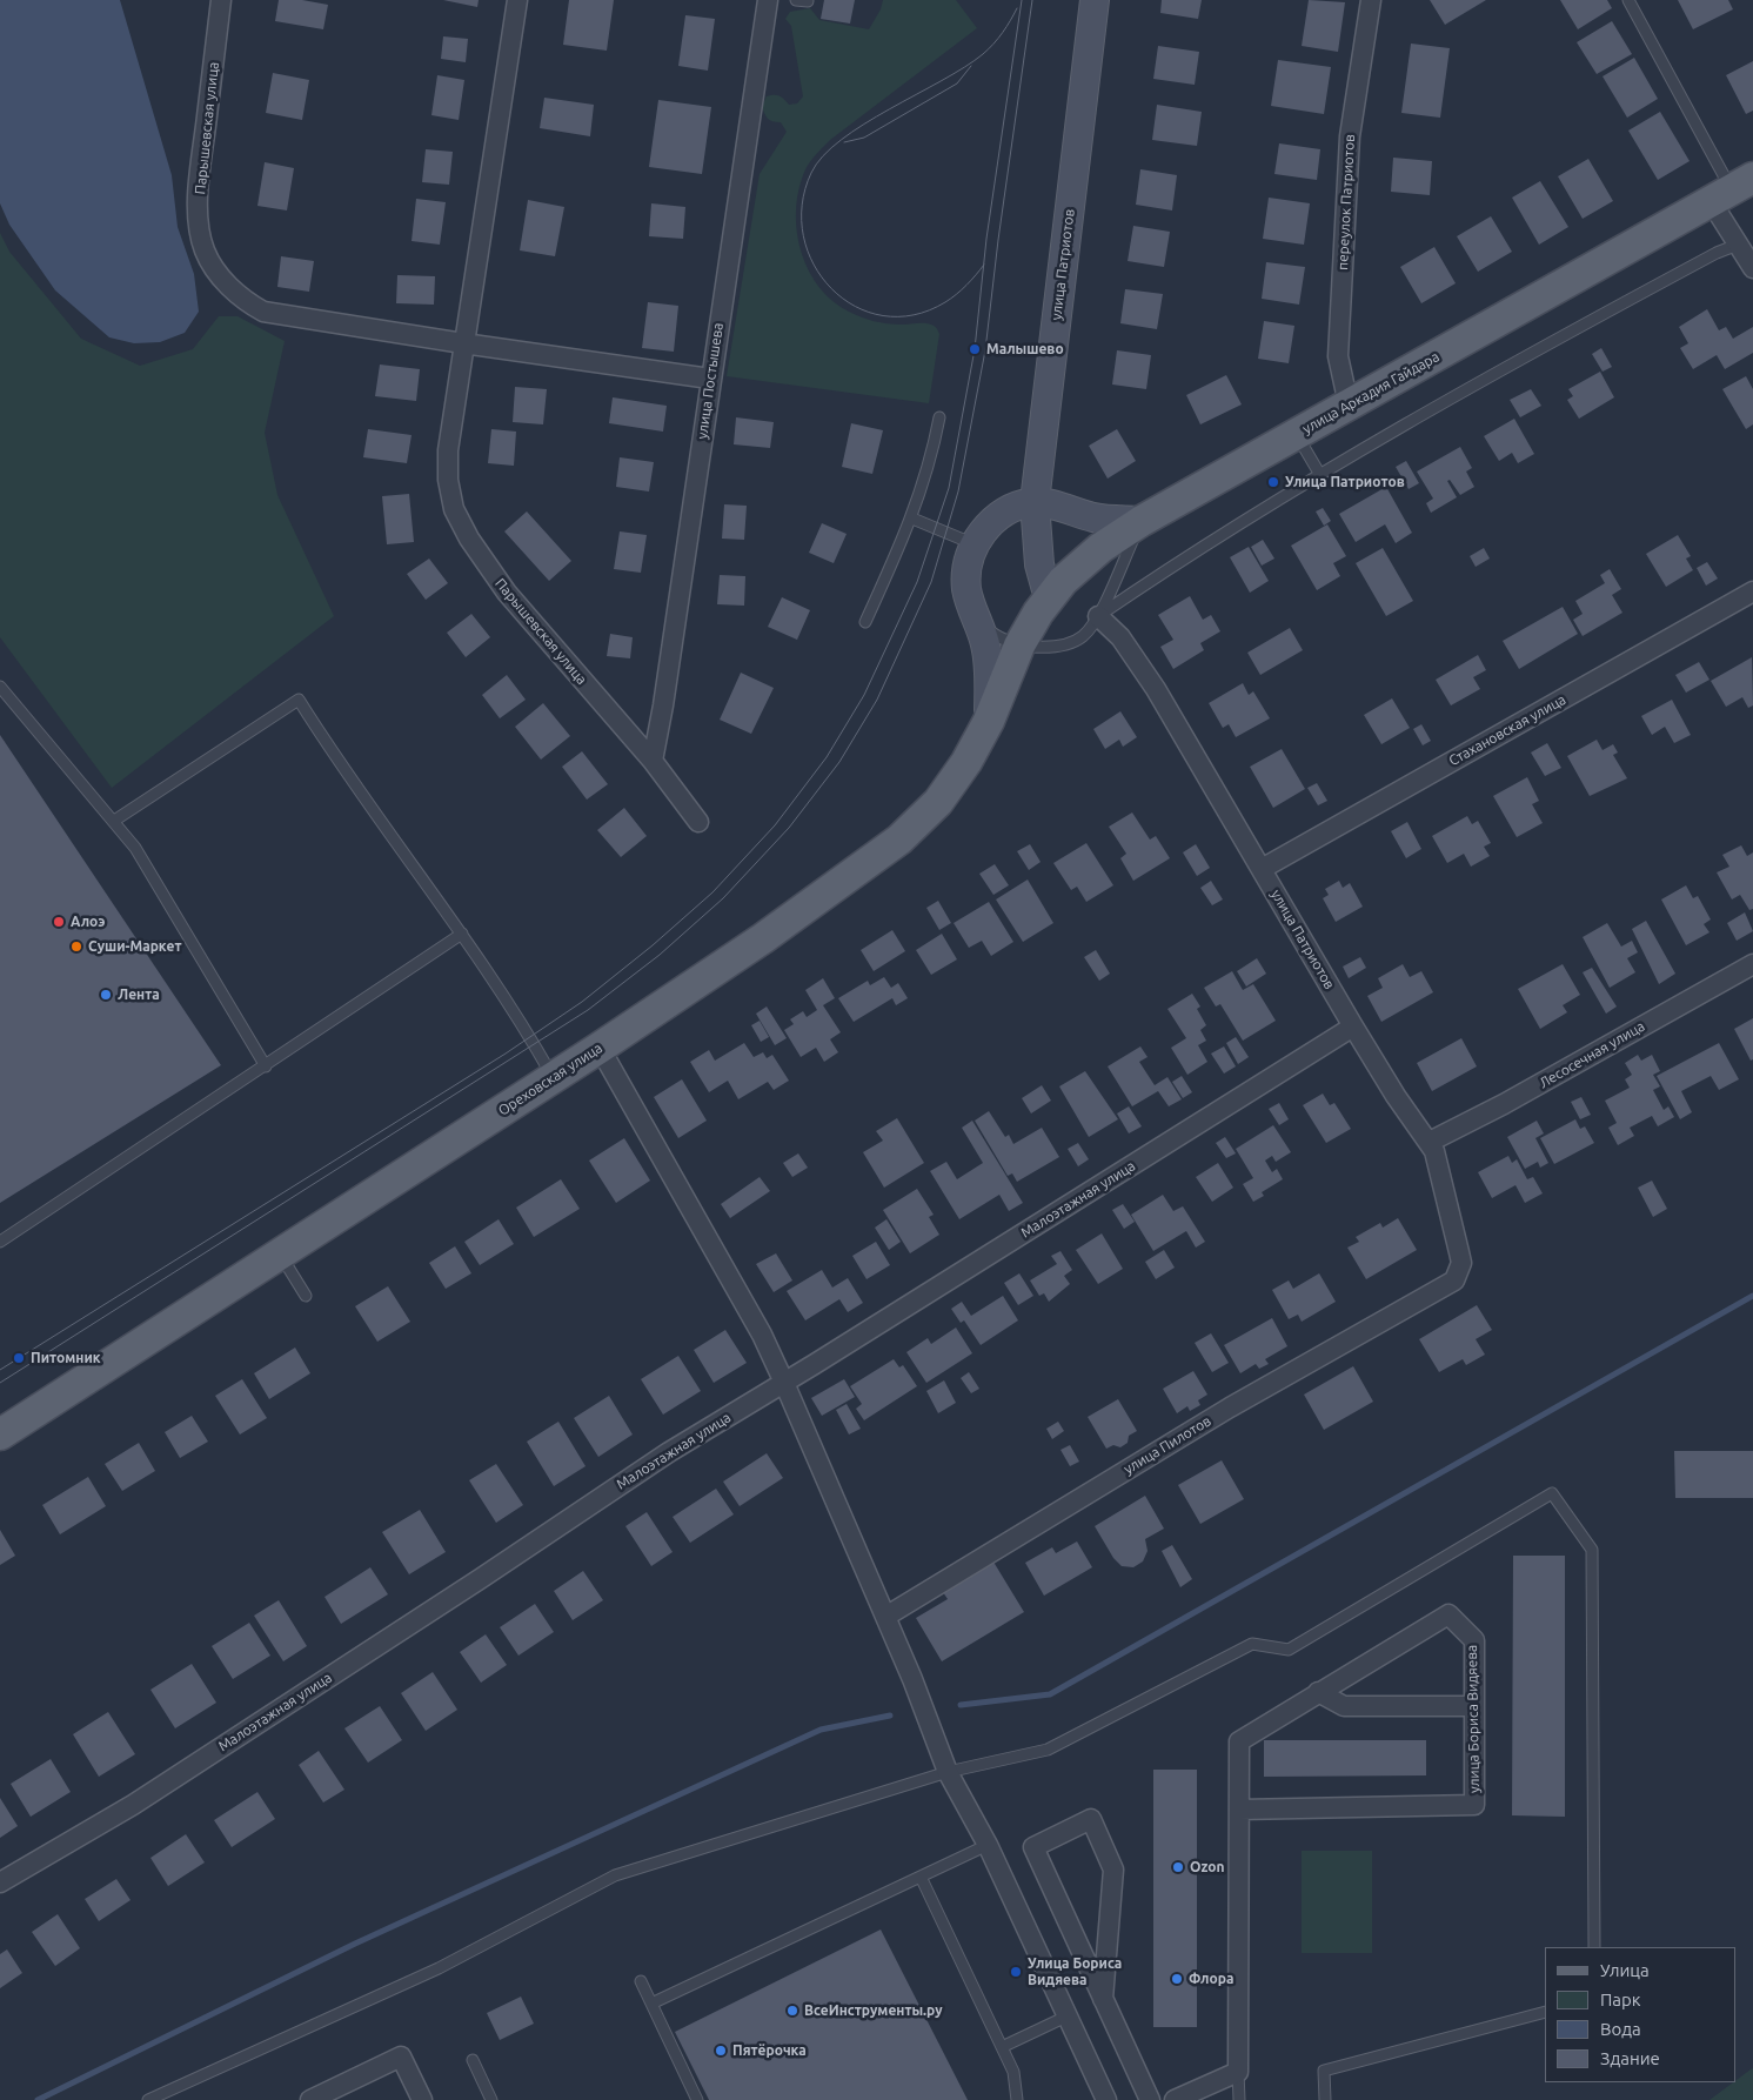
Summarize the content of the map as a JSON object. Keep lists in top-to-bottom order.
{
  "streets": {
    "main road": ["улица Патриотов", "улица Аркадия Гайдара", "Ореховская улица"],
    "street": [
      "Парышевская улица",
      "переулок Патриотов",
      "улица Постышева",
      "Стахановская улица",
      "Лесосечная улица",
      "Малоэтажная улица",
      "улица Пилотов",
      "улица Бориса Видяева"
    ]
  },
  "crossings": [
    ["Парышевская улица", "улица Постышева"],
    ["переулок Патриотов", "улица Аркадия Гайдара"],
    ["улица Патриотов", "улица Аркадия Гайдара"],
    ["улица Патриотов", "Стахановская улица"],
    ["улица Патриотов", "Лесосечная улица"],
    ["улица Патриотов", "Малоэтажная улица"],
    ["улица Патриотов", "улица Пилотов"],
    ["улица Аркадия Гайдара", "Ореховская улица"]
  ],
  "places": [
    "Малышево",
    "Улица Патриотов",
    "Алоэ",
    "Суши-Маркет",
    "Лента",
    "Питомник",
    "Ozon",
    "Улица Бориса Видяева",
    "Флора",
    "ВсеИнструменты.ру",
    "Пятёрочка"
  ],
  "legend": [
    "Улица",
    "Парк",
    "Вода",
    "Здание"
  ]
}
